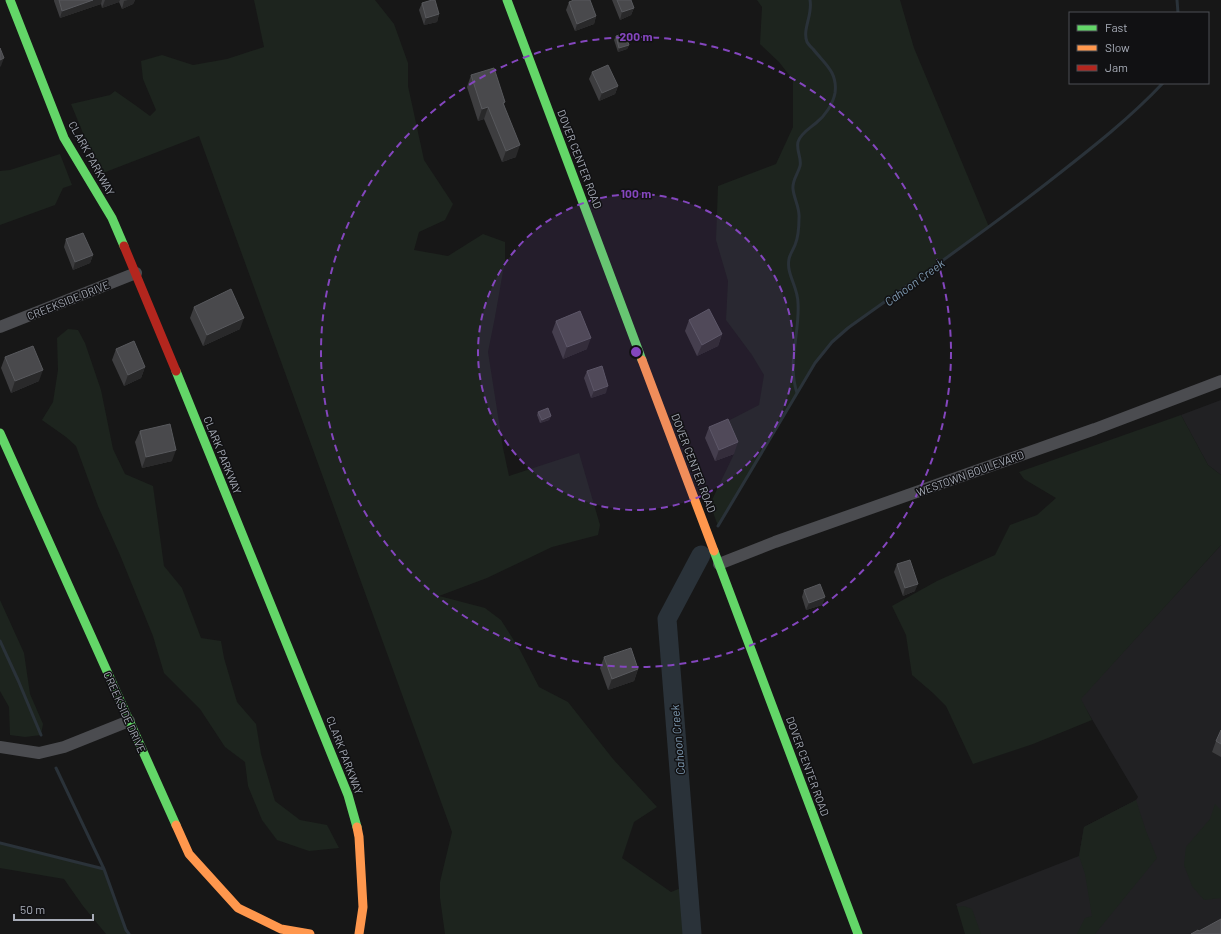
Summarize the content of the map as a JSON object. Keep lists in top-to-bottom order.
{
  "streets": {
    "street": [
      "CLARK PARKWAY",
      "DOVER CENTER ROAD",
      "CREEKSIDE DRIVE",
      "WESTOWN BOULEVARD"
    ]
  },
  "crossings": [
    ["CLARK PARKWAY", "CREEKSIDE DRIVE"],
    ["DOVER CENTER ROAD", "WESTOWN BOULEVARD"]
  ],
  "water": ["Cahoon Creek"],
  "legend": ["Fast", "Slow", "Jam"],
  "scale_bar": "50 m",
  "rings": ["200 m", "100 m"]
}
